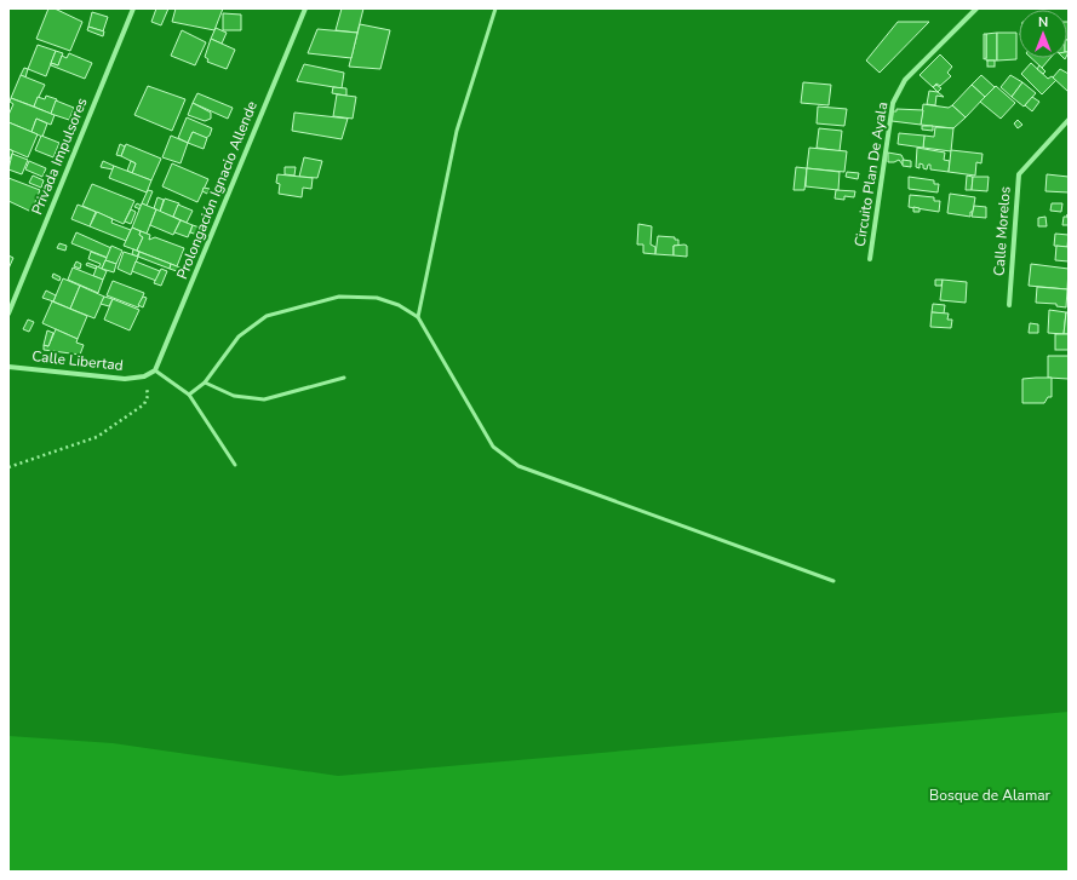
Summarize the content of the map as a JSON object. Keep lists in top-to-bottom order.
{
  "streets": {
    "street": [
      "Privada Impulsores",
      "Circuito Plan De Ayala",
      "Prolongación Ignacio Allende",
      "Calle Morelos",
      "Calle Libertad"
    ]
  },
  "parks": ["Bosque de Alamar"],
  "north": "top"
}
